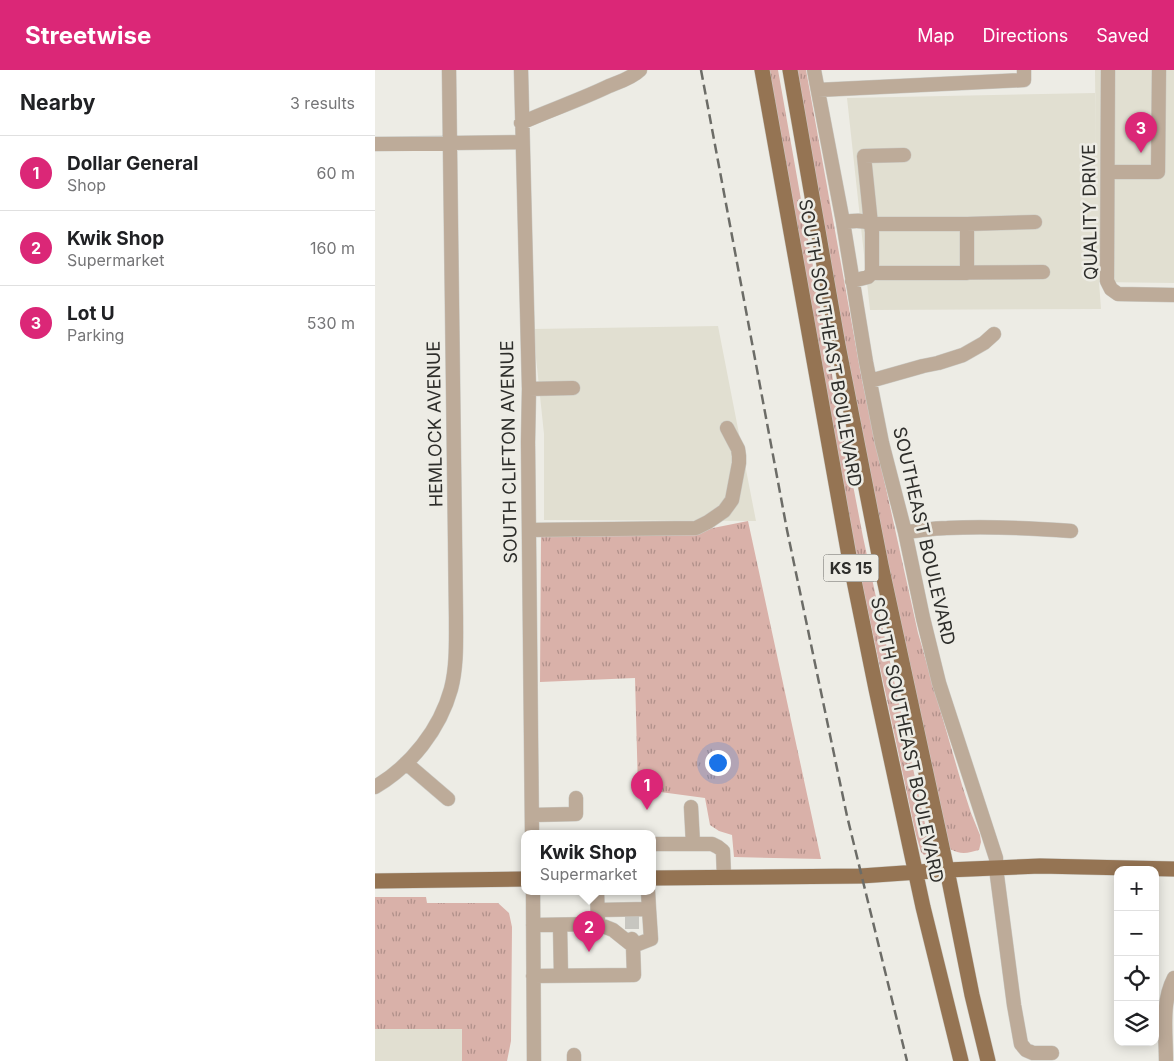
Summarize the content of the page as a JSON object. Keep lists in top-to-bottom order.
{
  "streets": {
    "main road": ["SOUTH SOUTHEAST BOULEVARD", "KS 15"],
    "street": [
      "QUALITY DRIVE",
      "HEMLOCK AVENUE",
      "SOUTH CLIFTON AVENUE",
      "SOUTHEAST BOULEVARD"
    ]
  },
  "page": {
    "header": "Streetwise",
    "nav": ["Map", "Directions", "Saved"],
    "heading": ["Nearby", "3 results"],
    "pins": ["3", "1", "2"],
    "list": [
      {
        "mark": "1",
        "name": "Dollar General",
        "note": "Shop",
        "value": "60 m"
      },
      {
        "mark": "2",
        "name": "Kwik Shop",
        "note": "Supermarket",
        "value": "160 m"
      },
      {
        "mark": "3",
        "name": "Lot U",
        "note": "Parking",
        "value": "530 m"
      }
    ],
    "popup": ["Kwik Shop", "Supermarket"],
    "map_buttons": ["+", "−"]
  }
}
